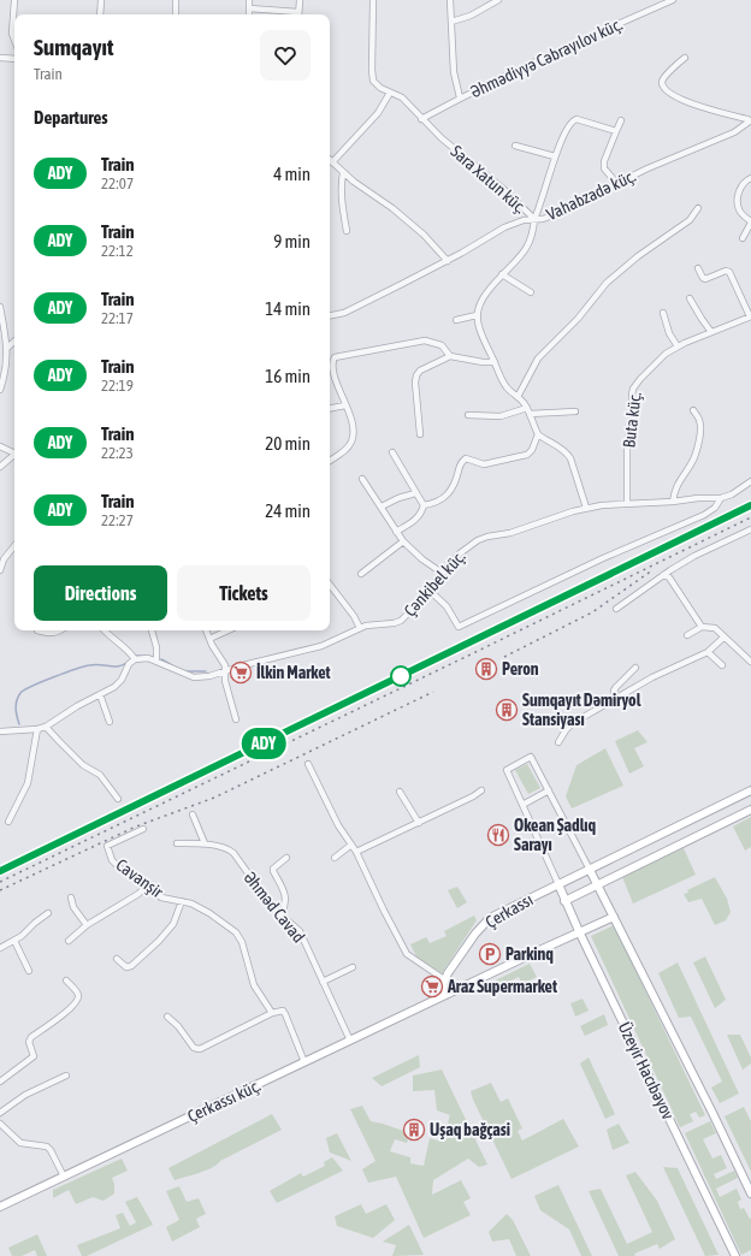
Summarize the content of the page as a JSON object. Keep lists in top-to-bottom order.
{
  "streets": {
    "street": [
      "Əhmədiyyə Cəbrayılov küç.",
      "Sara Xatun küç.",
      "Vahabzadə küç.",
      "Buta küç.",
      "Çənkibel küç.",
      "Cavanşir",
      "Əhməd Cavad",
      "Çerkassı",
      "Üzeyir Hacıbəyov",
      "Çerkassı küç."
    ]
  },
  "crossings": [
    ["Əhmədiyyə Cəbrayılov küç.", "Sara Xatun küç."],
    ["Sara Xatun küç.", "Vahabzadə küç."],
    ["Buta küç.", "Çənkibel küç."],
    ["Əhməd Cavad", "Çerkassı küç."],
    ["Çerkassı", "Üzeyir Hacıbəyov"]
  ],
  "places": {
    "building": ["Peron", "Sumqayıt Dəmiryol Stansiyası", "Uşaq bağçasi"],
    "supermarket": ["İlkin Market", "Araz Supermarket"],
    "restaurant": ["Okean Şadlıq Sarayı"],
    "parking": ["Parkinq"]
  },
  "page": {
    "on_map": "ADY",
    "heading": [
      ["Sumqayıt", "Train"],
      "Departures"
    ],
    "list": [
      {
        "mark": "ADY",
        "name": "Train",
        "note": "22:07",
        "value": "4 min"
      },
      {
        "mark": "ADY",
        "name": "Train",
        "note": "22:12",
        "value": "9 min"
      },
      {
        "mark": "ADY",
        "name": "Train",
        "note": "22:17",
        "value": "14 min"
      },
      {
        "mark": "ADY",
        "name": "Train",
        "note": "22:19",
        "value": "16 min"
      },
      {
        "mark": "ADY",
        "name": "Train",
        "note": "22:23",
        "value": "20 min"
      },
      {
        "mark": "ADY",
        "name": "Train",
        "note": "22:27",
        "value": "24 min"
      }
    ],
    "buttons": ["Directions", "Tickets"]
  }
}
